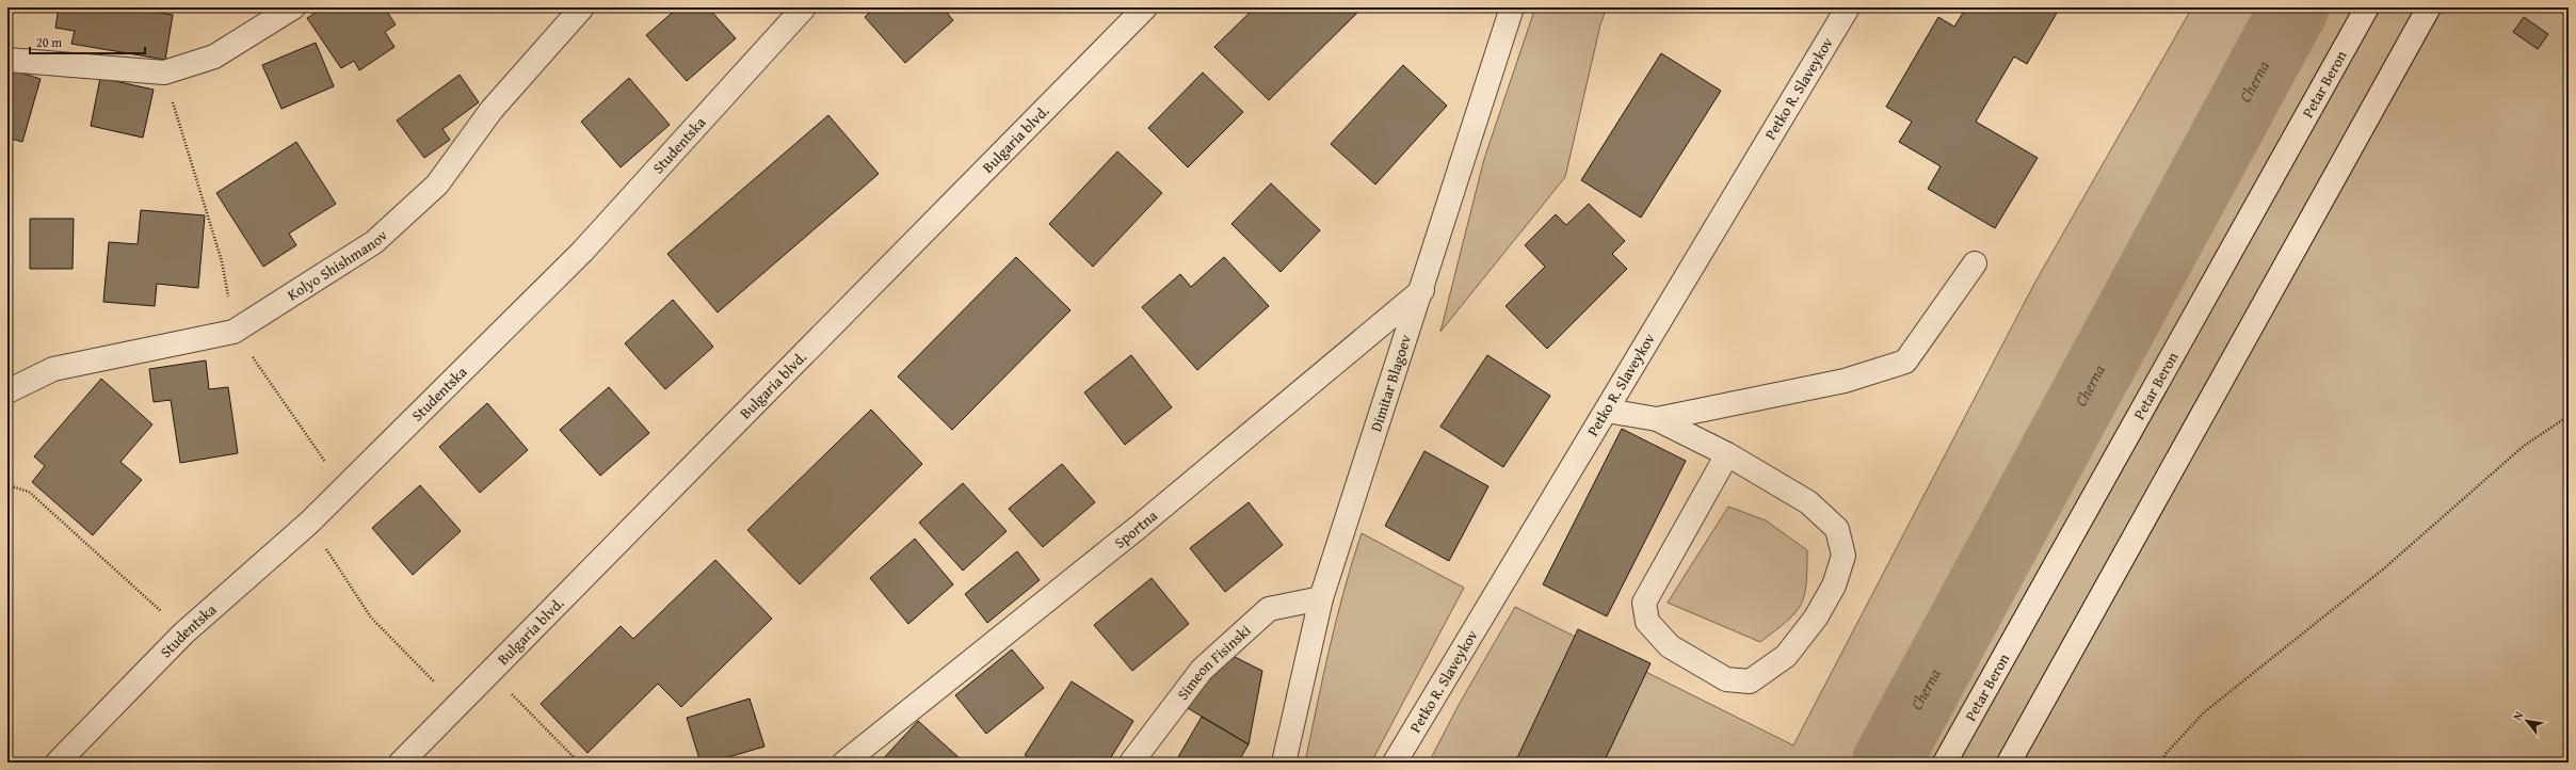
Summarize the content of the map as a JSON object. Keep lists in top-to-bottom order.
{
  "streets": {
    "street": [
      "Petar Beron",
      "Petko R. Slaveykov",
      "Bulgaria blvd.",
      "Studentska",
      "Kolyo Shishmanov",
      "Dimitar Blagoev",
      "Sportna",
      "Simeon Fisinski"
    ]
  },
  "crossings": [
    ["Dimitar Blagoev", "Sportna"],
    ["Dimitar Blagoev", "Simeon Fisinski"]
  ],
  "water": ["Cherna"],
  "scale_bar": "20 m",
  "north": "top left"
}
